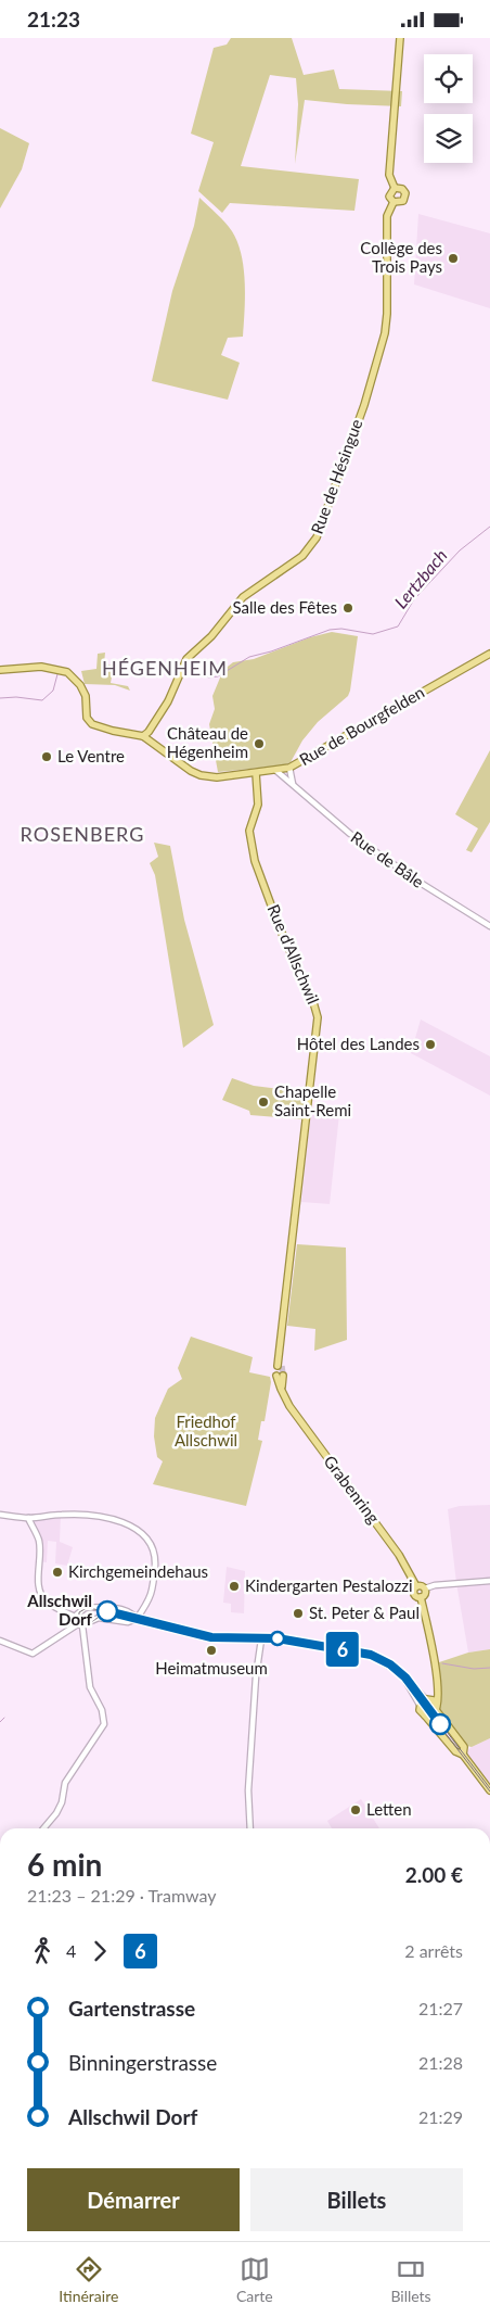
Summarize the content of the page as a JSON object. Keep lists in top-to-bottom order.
{
  "streets": {
    "main road": [
      "Rue de Hésingue",
      "Rue de Bourgfelden",
      "Rue d'Allschwil",
      "Grabenring"
    ],
    "street": ["Rue de Bâle"]
  },
  "crossings": [
    ["Rue de Hésingue", "Rue de Bourgfelden"],
    ["Rue de Bourgfelden", "Rue de Bâle"],
    ["Rue de Bourgfelden", "Rue d'Allschwil"]
  ],
  "districts": ["HÉGENHEIM", "ROSENBERG"],
  "water": ["Lertzbach"],
  "parks": ["Friedhof Allschwil"],
  "places": [
    "Collège des Trois Pays",
    "Salle des Fêtes",
    "Château de Hégenheim",
    "Le Ventre",
    "Hôtel des Landes",
    "Chapelle Saint-Remi",
    "Kirchgemeindehaus",
    "Kindergarten Pestalozzi",
    "Allschwil Dorf",
    "St. Peter & Paul",
    "Heimatmuseum",
    "Letten"
  ],
  "lines": ["tram line 6"],
  "page": {
    "status": "21:23",
    "on_map": "6",
    "heading": ["6 min", "21:23 – 21:29 · Tramway", "2.00 €"],
    "legs": ["4", "6", "2 arrêts"],
    "list": [
      {
        "name": "Gartenstrasse",
        "value": "21:27"
      },
      {
        "name": "Binningerstrasse",
        "value": "21:28"
      },
      {
        "name": "Allschwil Dorf",
        "value": "21:29"
      }
    ],
    "buttons": ["Démarrer", "Billets"],
    "tabs": ["Itinéraire", "Carte", "Billets"]
  }
}
